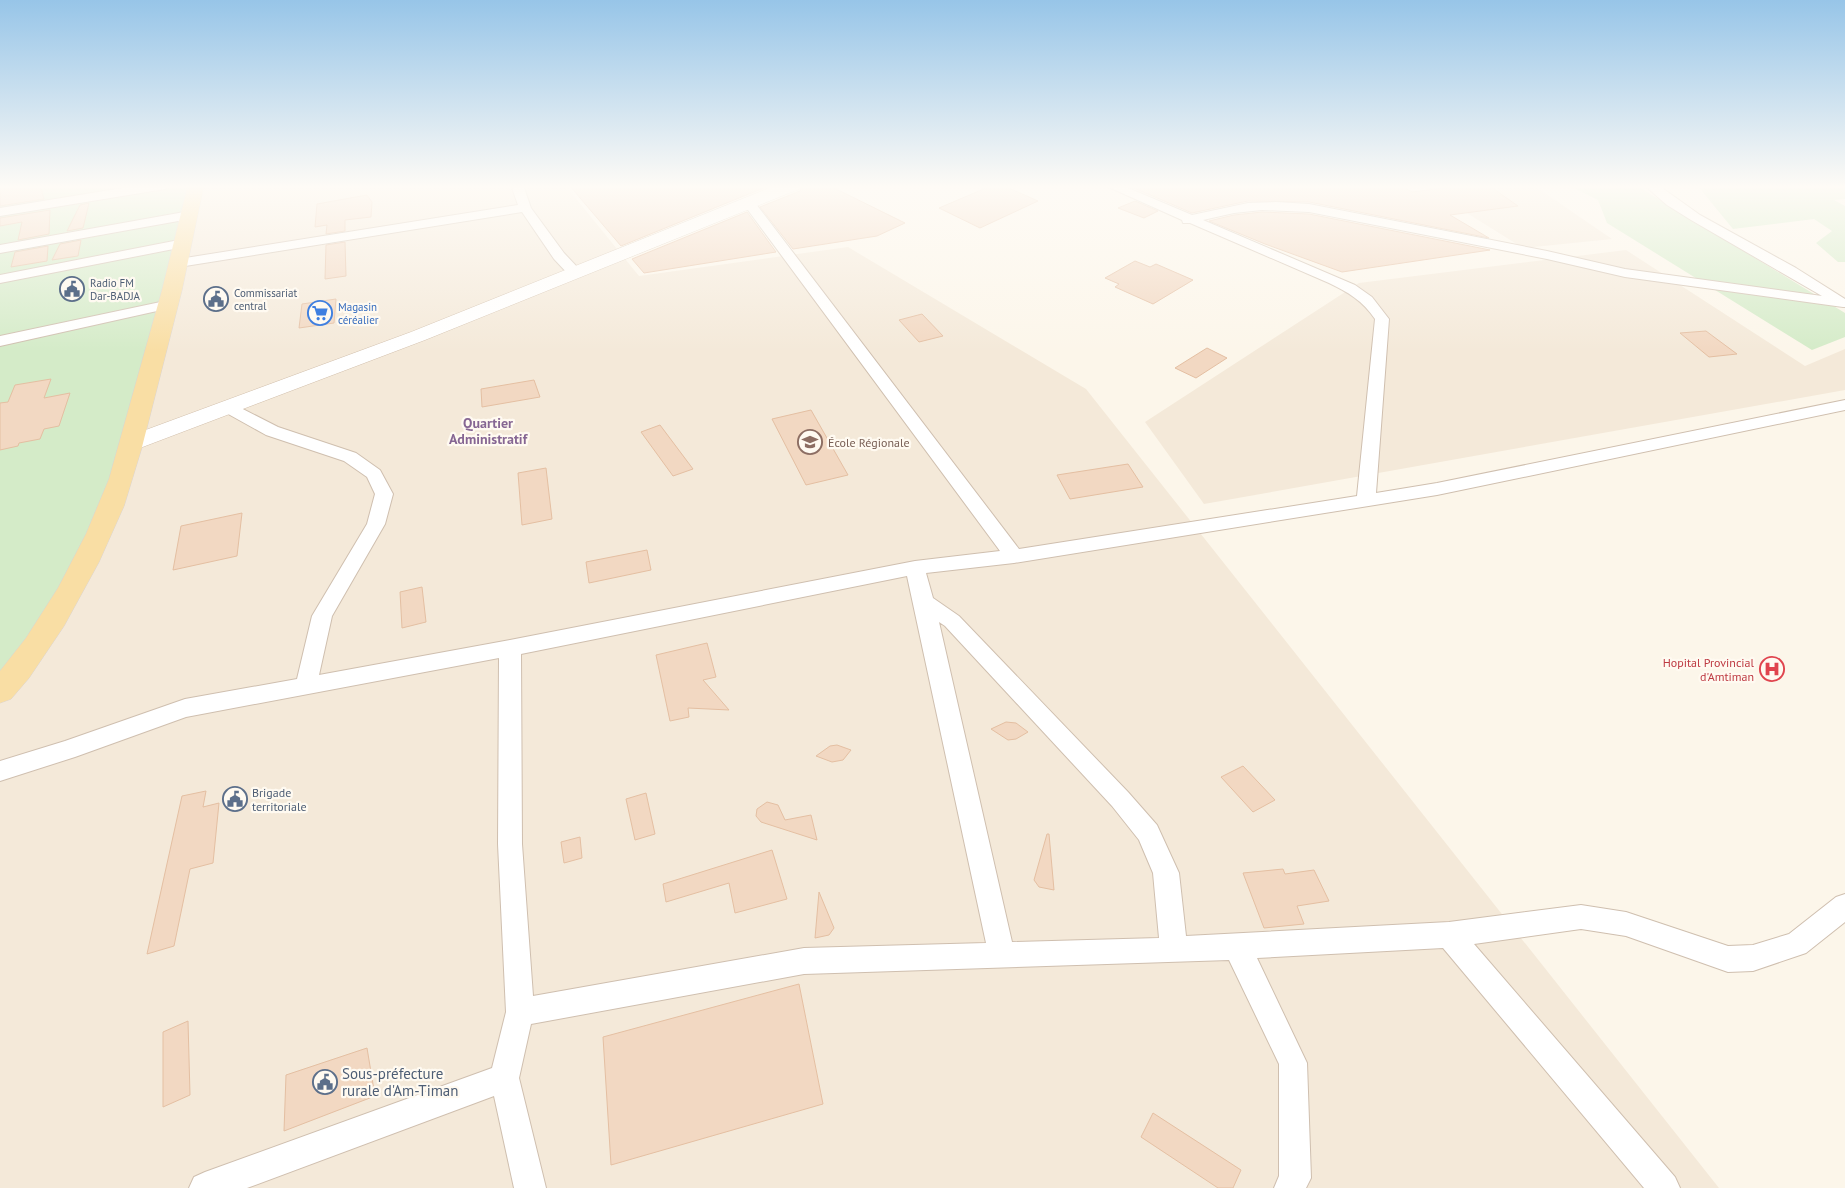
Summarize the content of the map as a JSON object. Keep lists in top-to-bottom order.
{
  "districts": ["Quartier Administratif"],
  "places": {
    "public building": [
      "Radio FM Dar-BADJA",
      "Commissariat central",
      "Brigade territoriale",
      "Sous-préfecture rurale d'Am-Timan"
    ],
    "supermarket": ["Magasin céréalier"],
    "school or university": ["École Régionale"],
    "hospital": ["Hopital Provincial d'Amtiman"]
  }
}
